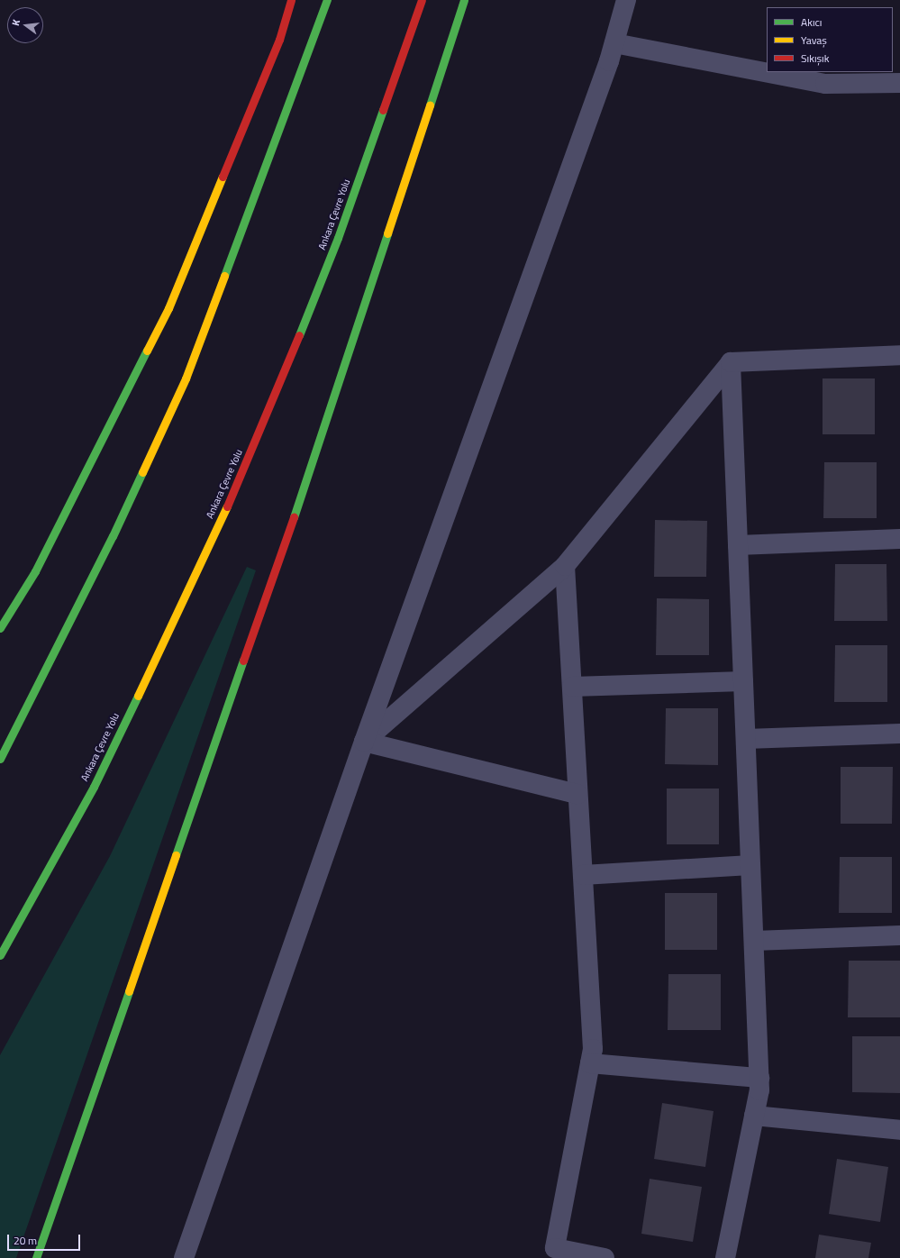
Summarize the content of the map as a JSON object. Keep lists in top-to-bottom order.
{
  "streets": {
    "highway": ["Ankara Çevre Yolu"]
  },
  "legend": ["Akıcı", "Yavaş", "Sıkışık"],
  "scale_bar": "20 m",
  "north": "left"
}
